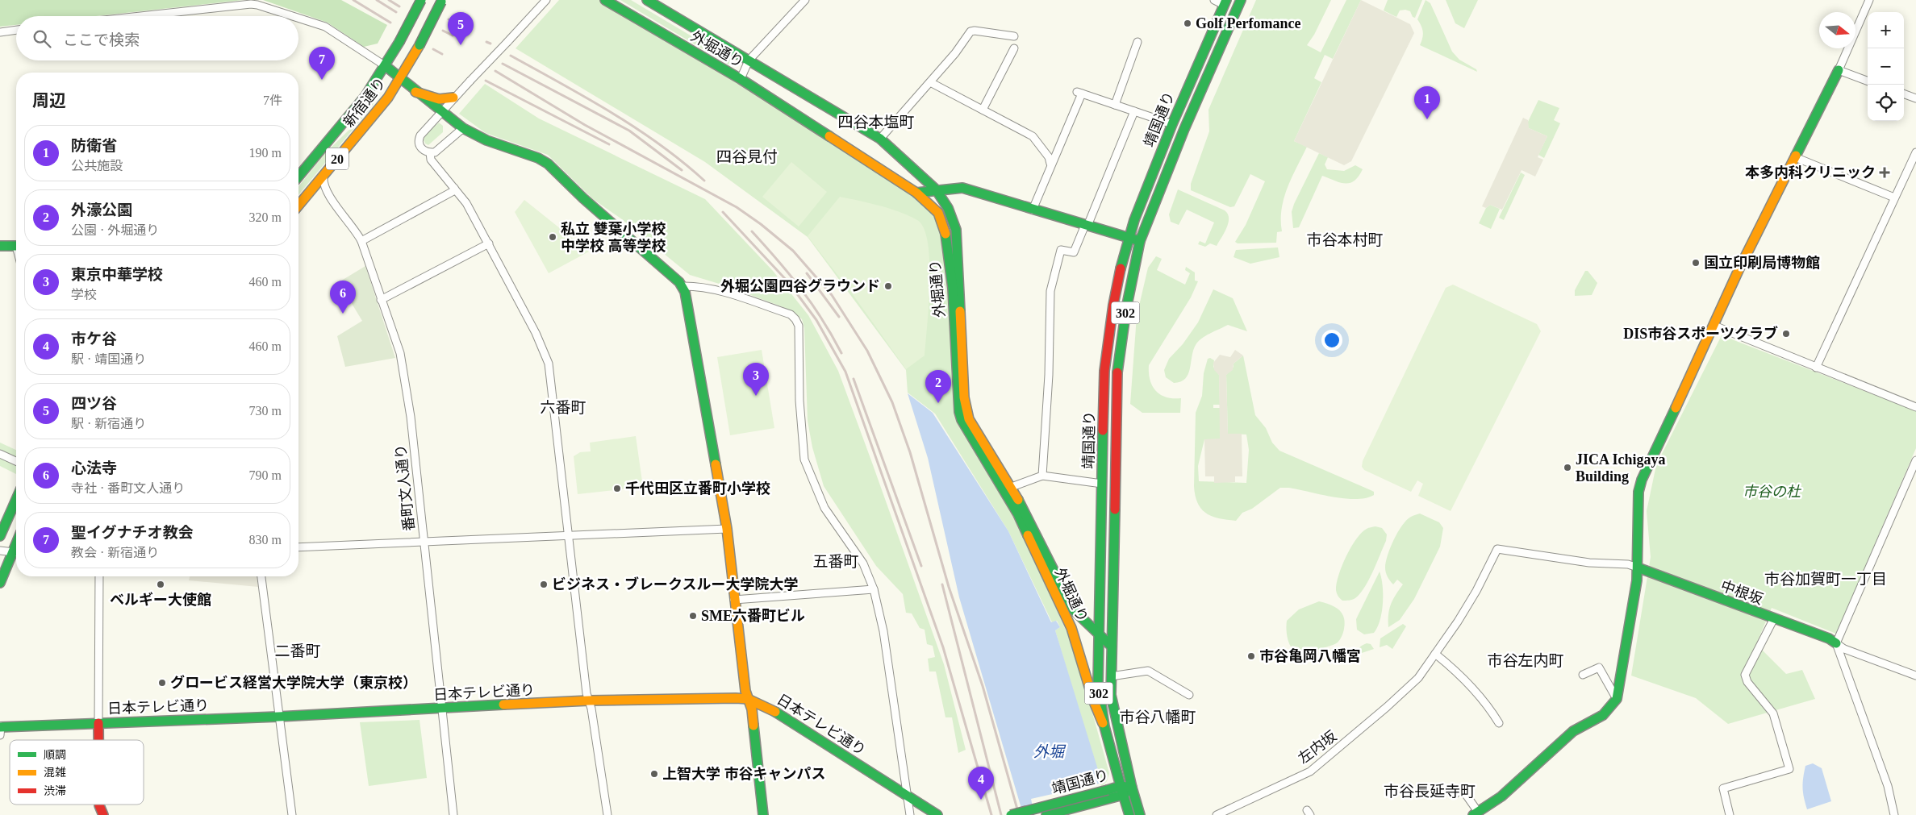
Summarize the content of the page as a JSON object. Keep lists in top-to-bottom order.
{
  "streets": {
    "main road": [
      "外堀通り",
      "新宿通り",
      "靖国通り",
      "20",
      "302",
      "中根坂",
      "日本テレビ通り"
    ],
    "street": ["番町文人通り", "左内坂"]
  },
  "crossings": [
    ["外堀通り", "靖国通り"],
    ["新宿通り", "番町文人通り"],
    ["番町文人通り", "日本テレビ通り"],
    ["中根坂", "左内坂"]
  ],
  "districts": [
    "四谷本塩町",
    "四谷見付",
    "市谷本村町",
    "六番町",
    "五番町",
    "市谷加賀町一丁目",
    "二番町",
    "市谷左内町",
    "市谷八幡町",
    "市谷長延寺町"
  ],
  "water": ["外堀"],
  "parks": ["市谷の杜"],
  "places": {
    "other": [
      "Golf Perfomance",
      "私立 雙葉小学校 中学校 高等学校",
      "国立印刷局博物館",
      "外堀公園四谷グラウンド",
      "DIS市谷スポーツクラブ",
      "JICA Ichigaya Building",
      "千代田区立番町小学校",
      "ベルギー大使館",
      "ビジネス・ブレークスルー大学院大学",
      "SME六番町ビル",
      "市谷亀岡八幡宮",
      "グロービス経営大学院大学（東京校）",
      "上智大学 市谷キャンパス"
    ],
    "health": ["本多内科クリニック"]
  },
  "legend": ["順調", "混雑", "渋滞"],
  "north": "right",
  "page": {
    "map_buttons": ["+", "−"],
    "pins": [
      "5",
      "7",
      "1",
      "6",
      "3",
      "2",
      "4"
    ],
    "search": "ここで検索",
    "heading": ["周辺", "7件"],
    "list": [
      {
        "mark": "1",
        "name": "防衛省",
        "note": "公共施設",
        "value": "190 m"
      },
      {
        "mark": "2",
        "name": "外濠公園",
        "note": "公園 · 外堀通り",
        "value": "320 m"
      },
      {
        "mark": "3",
        "name": "東京中華学校",
        "note": "学校",
        "value": "460 m"
      },
      {
        "mark": "4",
        "name": "市ケ谷",
        "note": "駅 · 靖国通り",
        "value": "460 m"
      },
      {
        "mark": "5",
        "name": "四ツ谷",
        "note": "駅 · 新宿通り",
        "value": "730 m"
      },
      {
        "mark": "6",
        "name": "心法寺",
        "note": "寺社 · 番町文人通り",
        "value": "790 m"
      },
      {
        "mark": "7",
        "name": "聖イグナチオ教会",
        "note": "教会 · 新宿通り",
        "value": "830 m"
      }
    ]
  }
}
